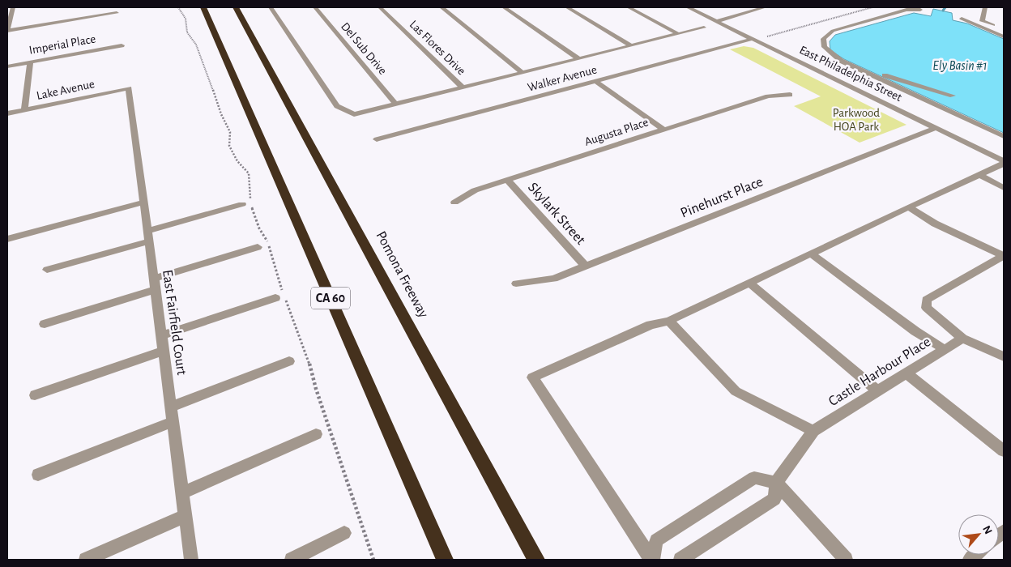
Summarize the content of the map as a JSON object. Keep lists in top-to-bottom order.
{
  "streets": {
    "highway": ["Pomona Freeway", "CA 60"],
    "street": [
      "Imperial Place",
      "Las Flores Drive",
      "Del Sub Drive",
      "East Philadelphia Street",
      "Walker Avenue",
      "Lake Avenue",
      "Augusta Place",
      "Pinehurst Place",
      "Skylark Street",
      "East Fairfield Court",
      "Castle Harbour Place"
    ]
  },
  "crossings": [
    ["Las Flores Drive", "Walker Avenue"],
    ["Del Sub Drive", "Walker Avenue"],
    ["East Philadelphia Street", "Walker Avenue"],
    ["East Philadelphia Street", "Pinehurst Place"],
    ["Lake Avenue", "East Fairfield Court"],
    ["Augusta Place", "Skylark Street"],
    ["Pinehurst Place", "Skylark Street"]
  ],
  "water": ["Ely Basin #1"],
  "parks": ["Parkwood HOA Park"],
  "north": "top right"
}
